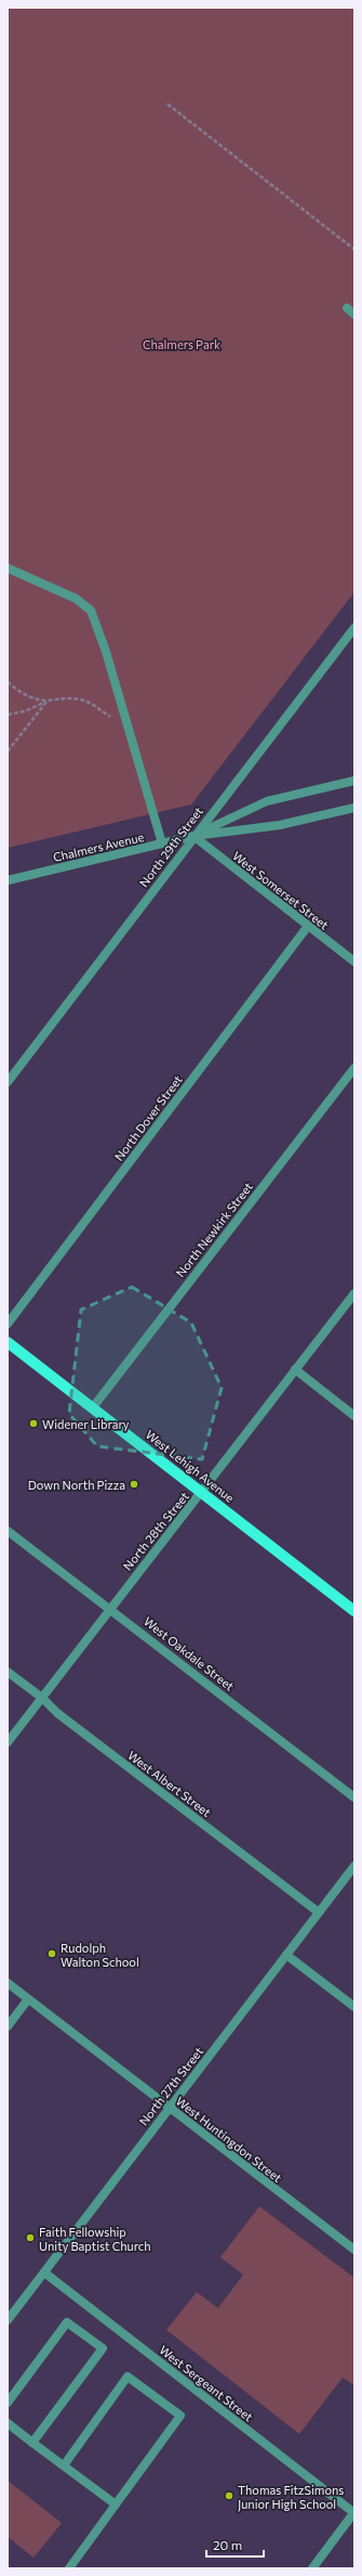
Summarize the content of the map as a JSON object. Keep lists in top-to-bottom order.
{
  "streets": {
    "main road": ["West Lehigh Avenue"],
    "street": [
      "Chalmers Avenue",
      "North 29th Street",
      "West Somerset Street",
      "North Dover Street",
      "North Newkirk Street",
      "North 28th Street",
      "West Oakdale Street",
      "West Albert Street",
      "North 27th Street",
      "West Huntingdon Street",
      "West Sergeant Street"
    ]
  },
  "crossings": [
    ["Chalmers Avenue", "North 29th Street"],
    ["Chalmers Avenue", "West Somerset Street"],
    ["North 29th Street", "West Somerset Street"],
    ["West Somerset Street", "North Dover Street"],
    ["North Newkirk Street", "West Lehigh Avenue"],
    ["West Lehigh Avenue", "North 28th Street"],
    ["North 28th Street", "West Oakdale Street"],
    ["North 28th Street", "West Albert Street"],
    ["West Albert Street", "North 27th Street"],
    ["North 27th Street", "West Huntingdon Street"],
    ["North 27th Street", "West Sergeant Street"]
  ],
  "parks": ["Chalmers Park"],
  "places": [
    "Widener Library",
    "Down North Pizza",
    "Rudolph Walton School",
    "Faith Fellowship Unity Baptist Church",
    "Thomas FitzSimons Junior High School"
  ],
  "scale_bar": "20 m"
}
